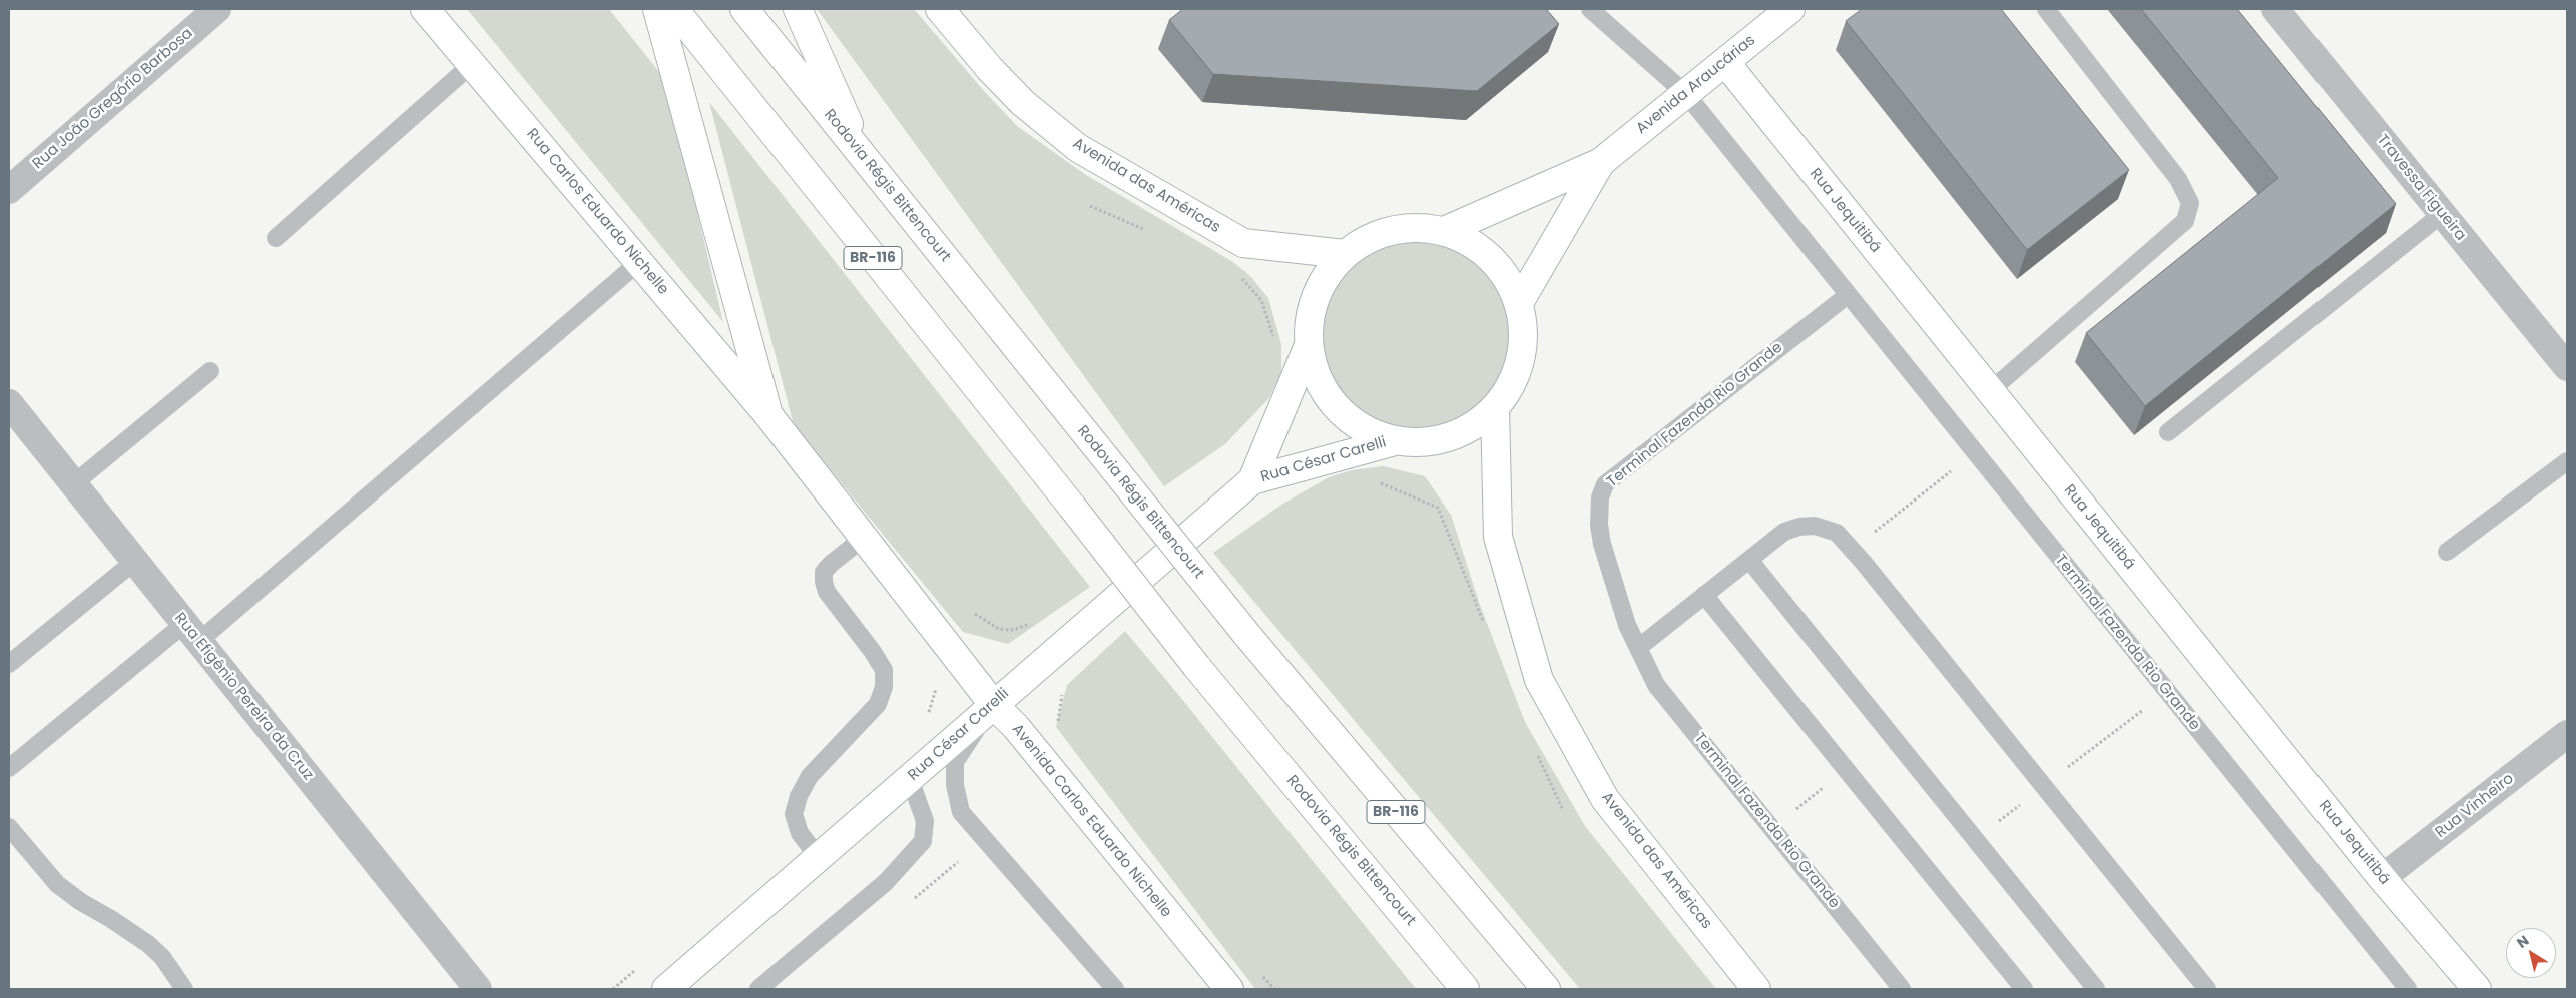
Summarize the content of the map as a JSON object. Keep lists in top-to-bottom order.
{
  "streets": {
    "main road": [
      "Avenida Araucárias",
      "Rodovia Régis Bittencourt",
      "Avenida das Américas",
      "Rua Jequitibá",
      "Rua Carlos Eduardo Nichelle",
      "BR-116",
      "Rua César Carelli",
      "Avenida Carlos Eduardo Nichelle"
    ],
    "street": [
      "Rua João Gregório Barbosa",
      "Travessa Figueira",
      "Rua Efigênio Pereira da Cruz",
      "Rua Vinheiro"
    ],
    "lane": ["Terminal Fazenda Rio Grande"]
  },
  "crossings": [
    ["Avenida Araucárias", "Rua Jequitibá"],
    ["Avenida Araucárias", "Terminal Fazenda Rio Grande"],
    ["Rua Jequitibá", "Rua Vinheiro"],
    ["Rua Carlos Eduardo Nichelle", "Avenida Carlos Eduardo Nichelle"],
    ["Rua César Carelli", "Avenida Carlos Eduardo Nichelle"]
  ],
  "north": "top left"
}
